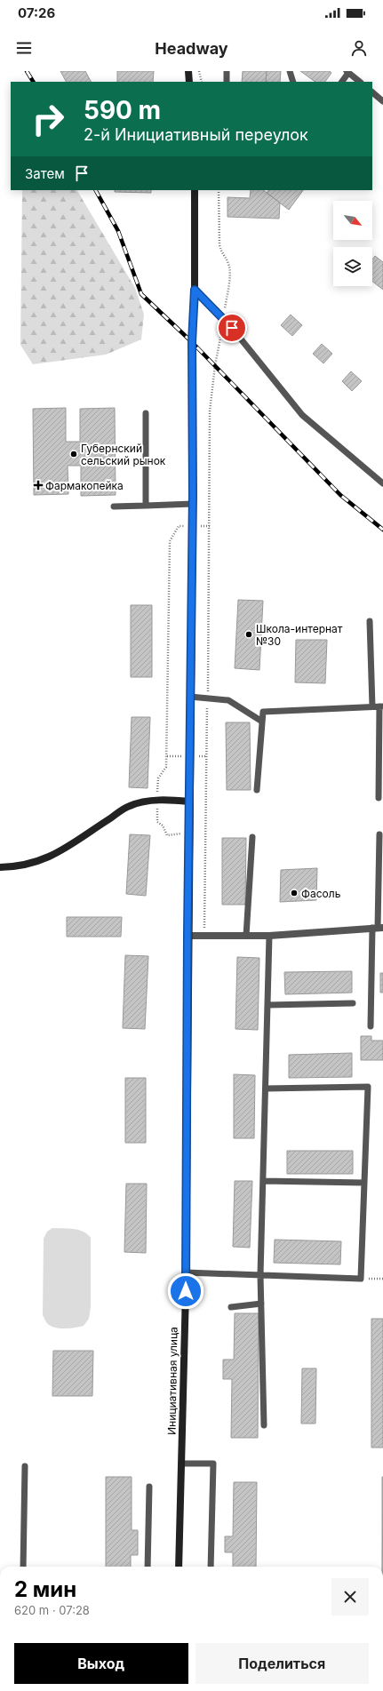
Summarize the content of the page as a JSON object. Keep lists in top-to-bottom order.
{
  "streets": {
    "main road": ["Инициативная улица"]
  },
  "places": {
    "other": ["Губернский сельский рынок", "Школа-интернат №30", "Фасоль"],
    "health": ["Фармакопейка"]
  },
  "north": "bottom right",
  "page": {
    "status": "07:26",
    "header": "Headway",
    "turn": ["590 m", "2-й Инициативный переулок"],
    "then": "Затем",
    "heading": ["2 мин", "620 m · 07:28"],
    "buttons": ["Выход", "Поделиться"]
  }
}
